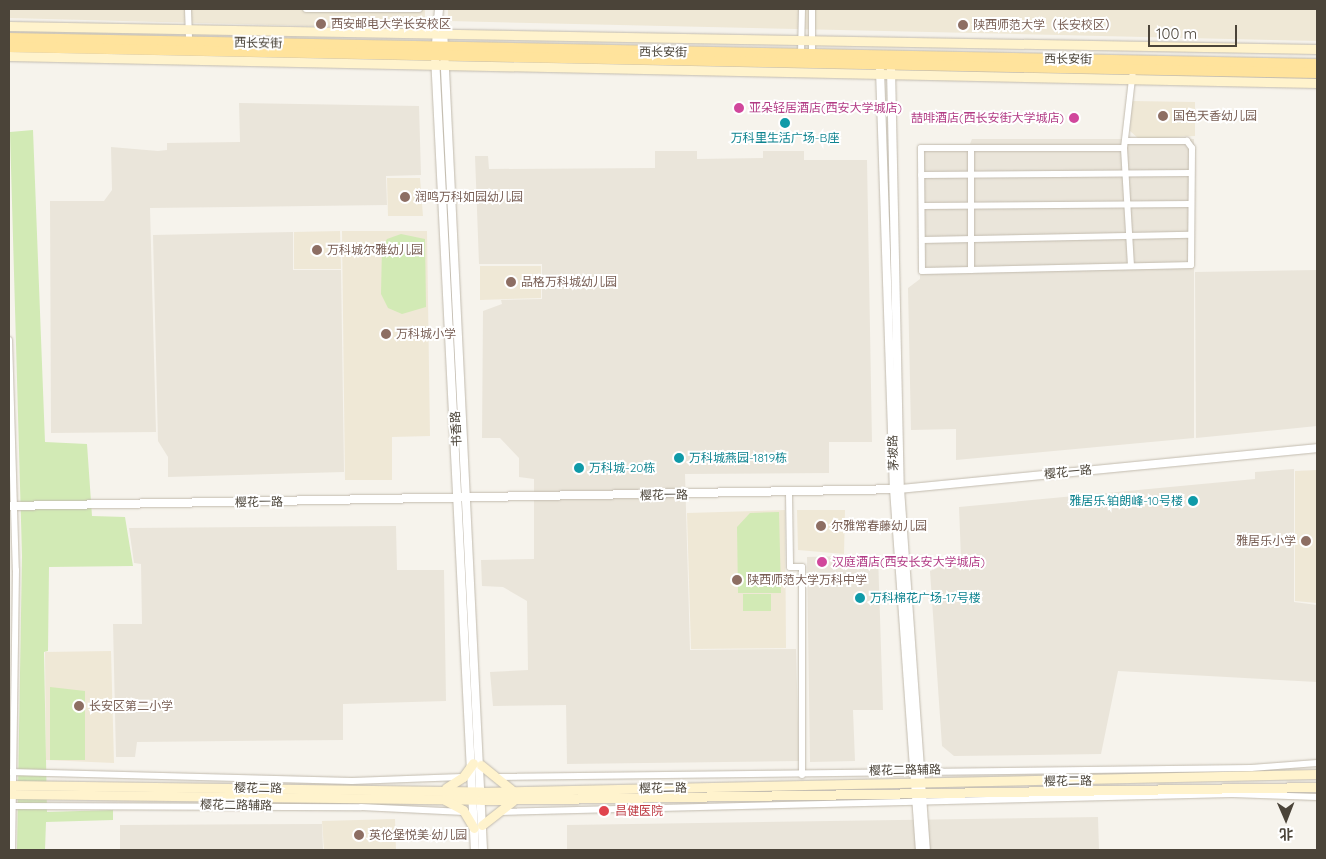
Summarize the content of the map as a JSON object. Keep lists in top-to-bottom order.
{
  "streets": {
    "main road": ["西长安街", "樱花二路"],
    "street": [
      "书香路",
      "茅坡路",
      "樱花一路",
      "樱花二路辅路"
    ]
  },
  "crossings": [
    ["西长安街", "书香路"],
    ["西长安街", "茅坡路"],
    ["书香路", "樱花一路"],
    ["书香路", "樱花二路"],
    ["茅坡路", "樱花一路"],
    ["茅坡路", "樱花二路辅路"],
    ["茅坡路", "樱花二路"]
  ],
  "places": [
    "西安邮电大学长安校区",
    "陕西师范大学（长安校区）",
    "亚朵轻居酒店(西安大学城店)",
    "国色天香幼儿园",
    "喆啡酒店(西长安街大学城店)",
    "万科里生活广场-B座",
    "润鸣万科如园幼儿园",
    "万科城尔雅幼儿园",
    "品格万科城幼儿园",
    "万科城小学",
    "万科城燕园-1819栋",
    "万科城-20栋",
    "雅居乐.铂朗峰-10号楼",
    "尔雅常春藤幼儿园",
    "雅居乐小学",
    "汉庭酒店(西安长安大学城店)",
    "陕西师范大学万科中学",
    "万科棉花广场-17号楼",
    "长安区第二小学",
    "昌健医院",
    "英伦堡悦美·幼儿园"
  ],
  "scale_bar": "100 m",
  "north": "bottom"
}
